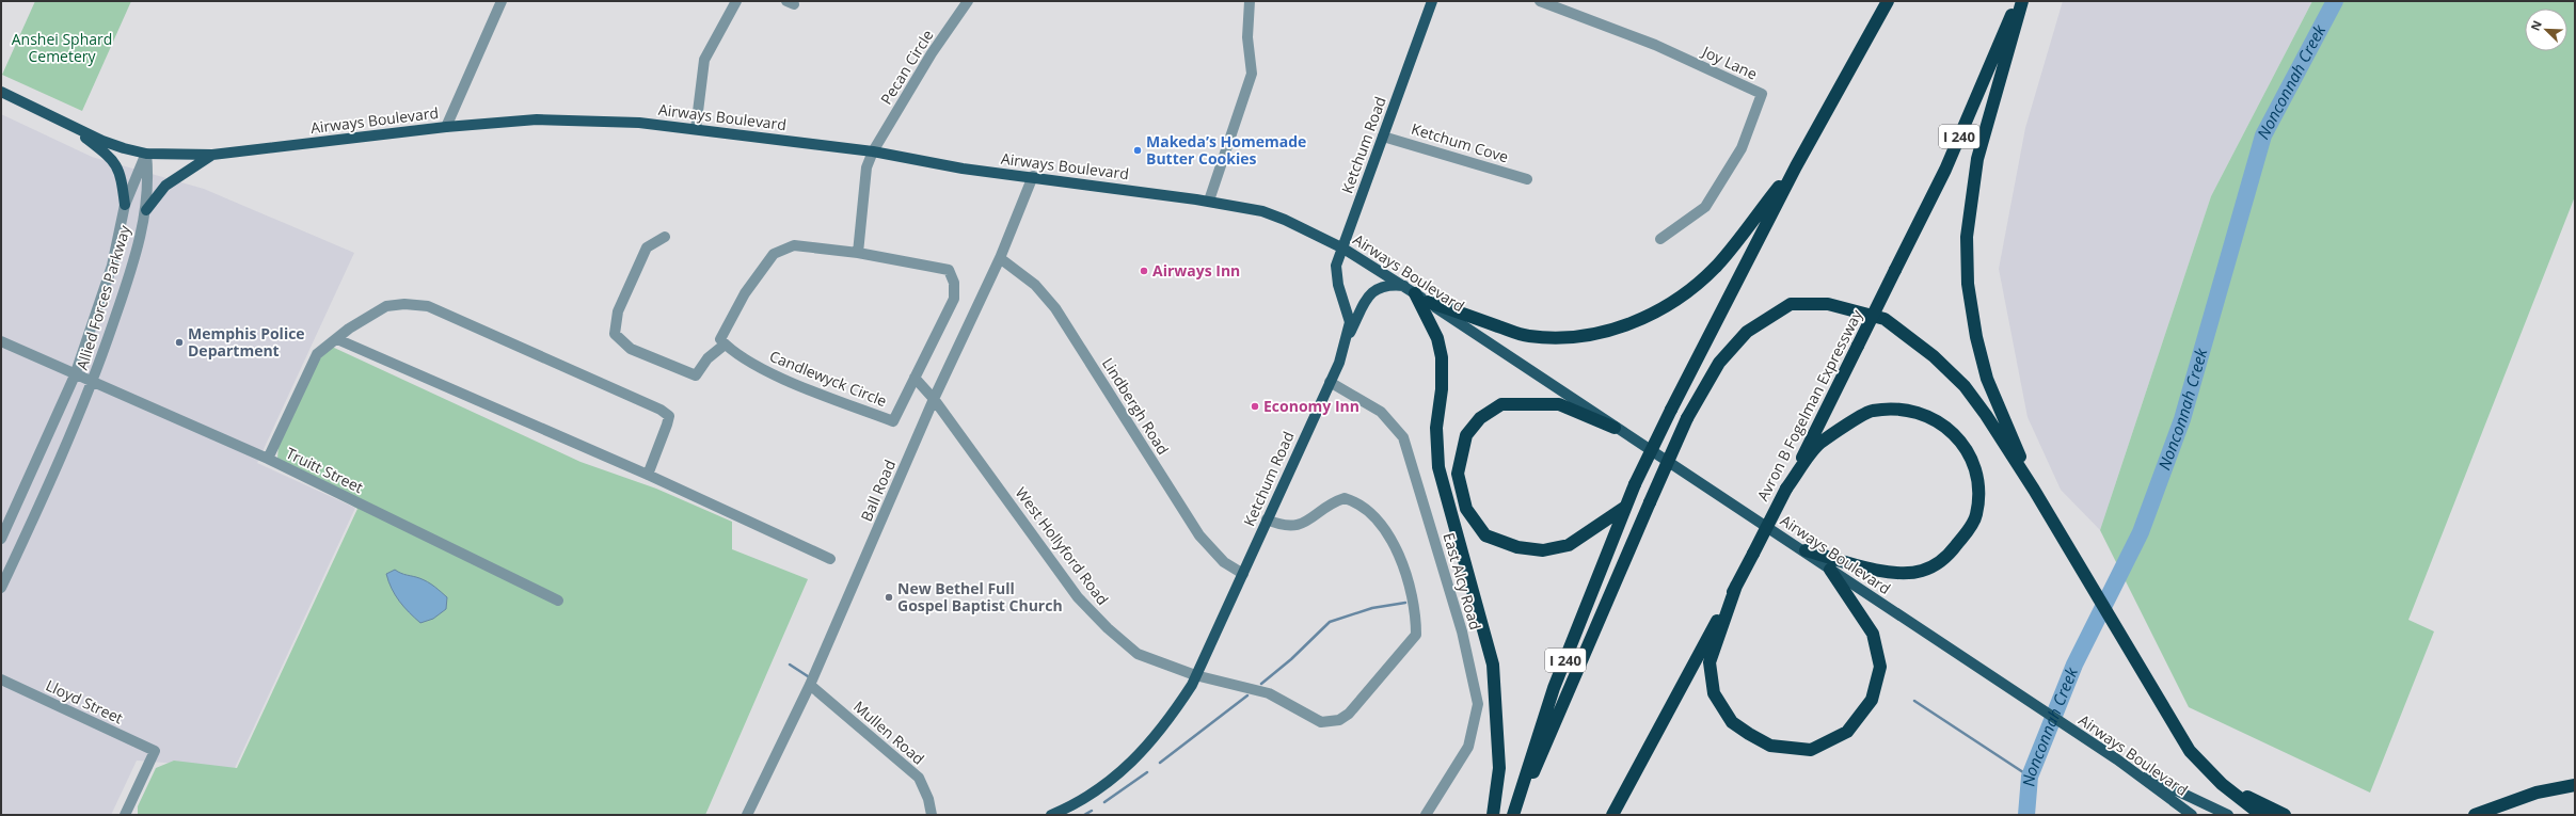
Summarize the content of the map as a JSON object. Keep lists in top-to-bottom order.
{
  "streets": {
    "highway": ["I 240", "Avron B Fogelman Expressway"],
    "main road": ["Airways Boulevard", "Ketchum Road"],
    "street": [
      "Joy Lane",
      "Pecan Circle",
      "Ketchum Cove",
      "Allied Forces Parkway",
      "Candlewyck Circle",
      "Lindbergh Road",
      "Truitt Street",
      "Ball Road",
      "West Hollyford Road",
      "East Alcy Road",
      "Lloyd Street",
      "Mullen Road"
    ]
  },
  "crossings": [
    ["Pecan Circle", "Airways Boulevard"],
    ["Airways Boulevard", "Ketchum Road"],
    ["Airways Boulevard", "Allied Forces Parkway"],
    ["Airways Boulevard", "Ball Road"],
    ["Ketchum Cove", "Ketchum Road"],
    ["Ketchum Road", "Lindbergh Road"],
    ["Ketchum Road", "West Hollyford Road"],
    ["Ketchum Road", "East Alcy Road"],
    ["Allied Forces Parkway", "Truitt Street"],
    ["Lindbergh Road", "Ball Road"],
    ["Ball Road", "West Hollyford Road"],
    ["Ball Road", "Mullen Road"]
  ],
  "water": ["Nonconnah Creek"],
  "parks": ["Anshei Sphard Cemetery"],
  "places": [
    "Makeda’s Homemade Butter Cookies",
    "Airways Inn",
    "Memphis Police Department",
    "Economy Inn",
    "New Bethel Full Gospel Baptist Church"
  ],
  "north": "top left"
}
